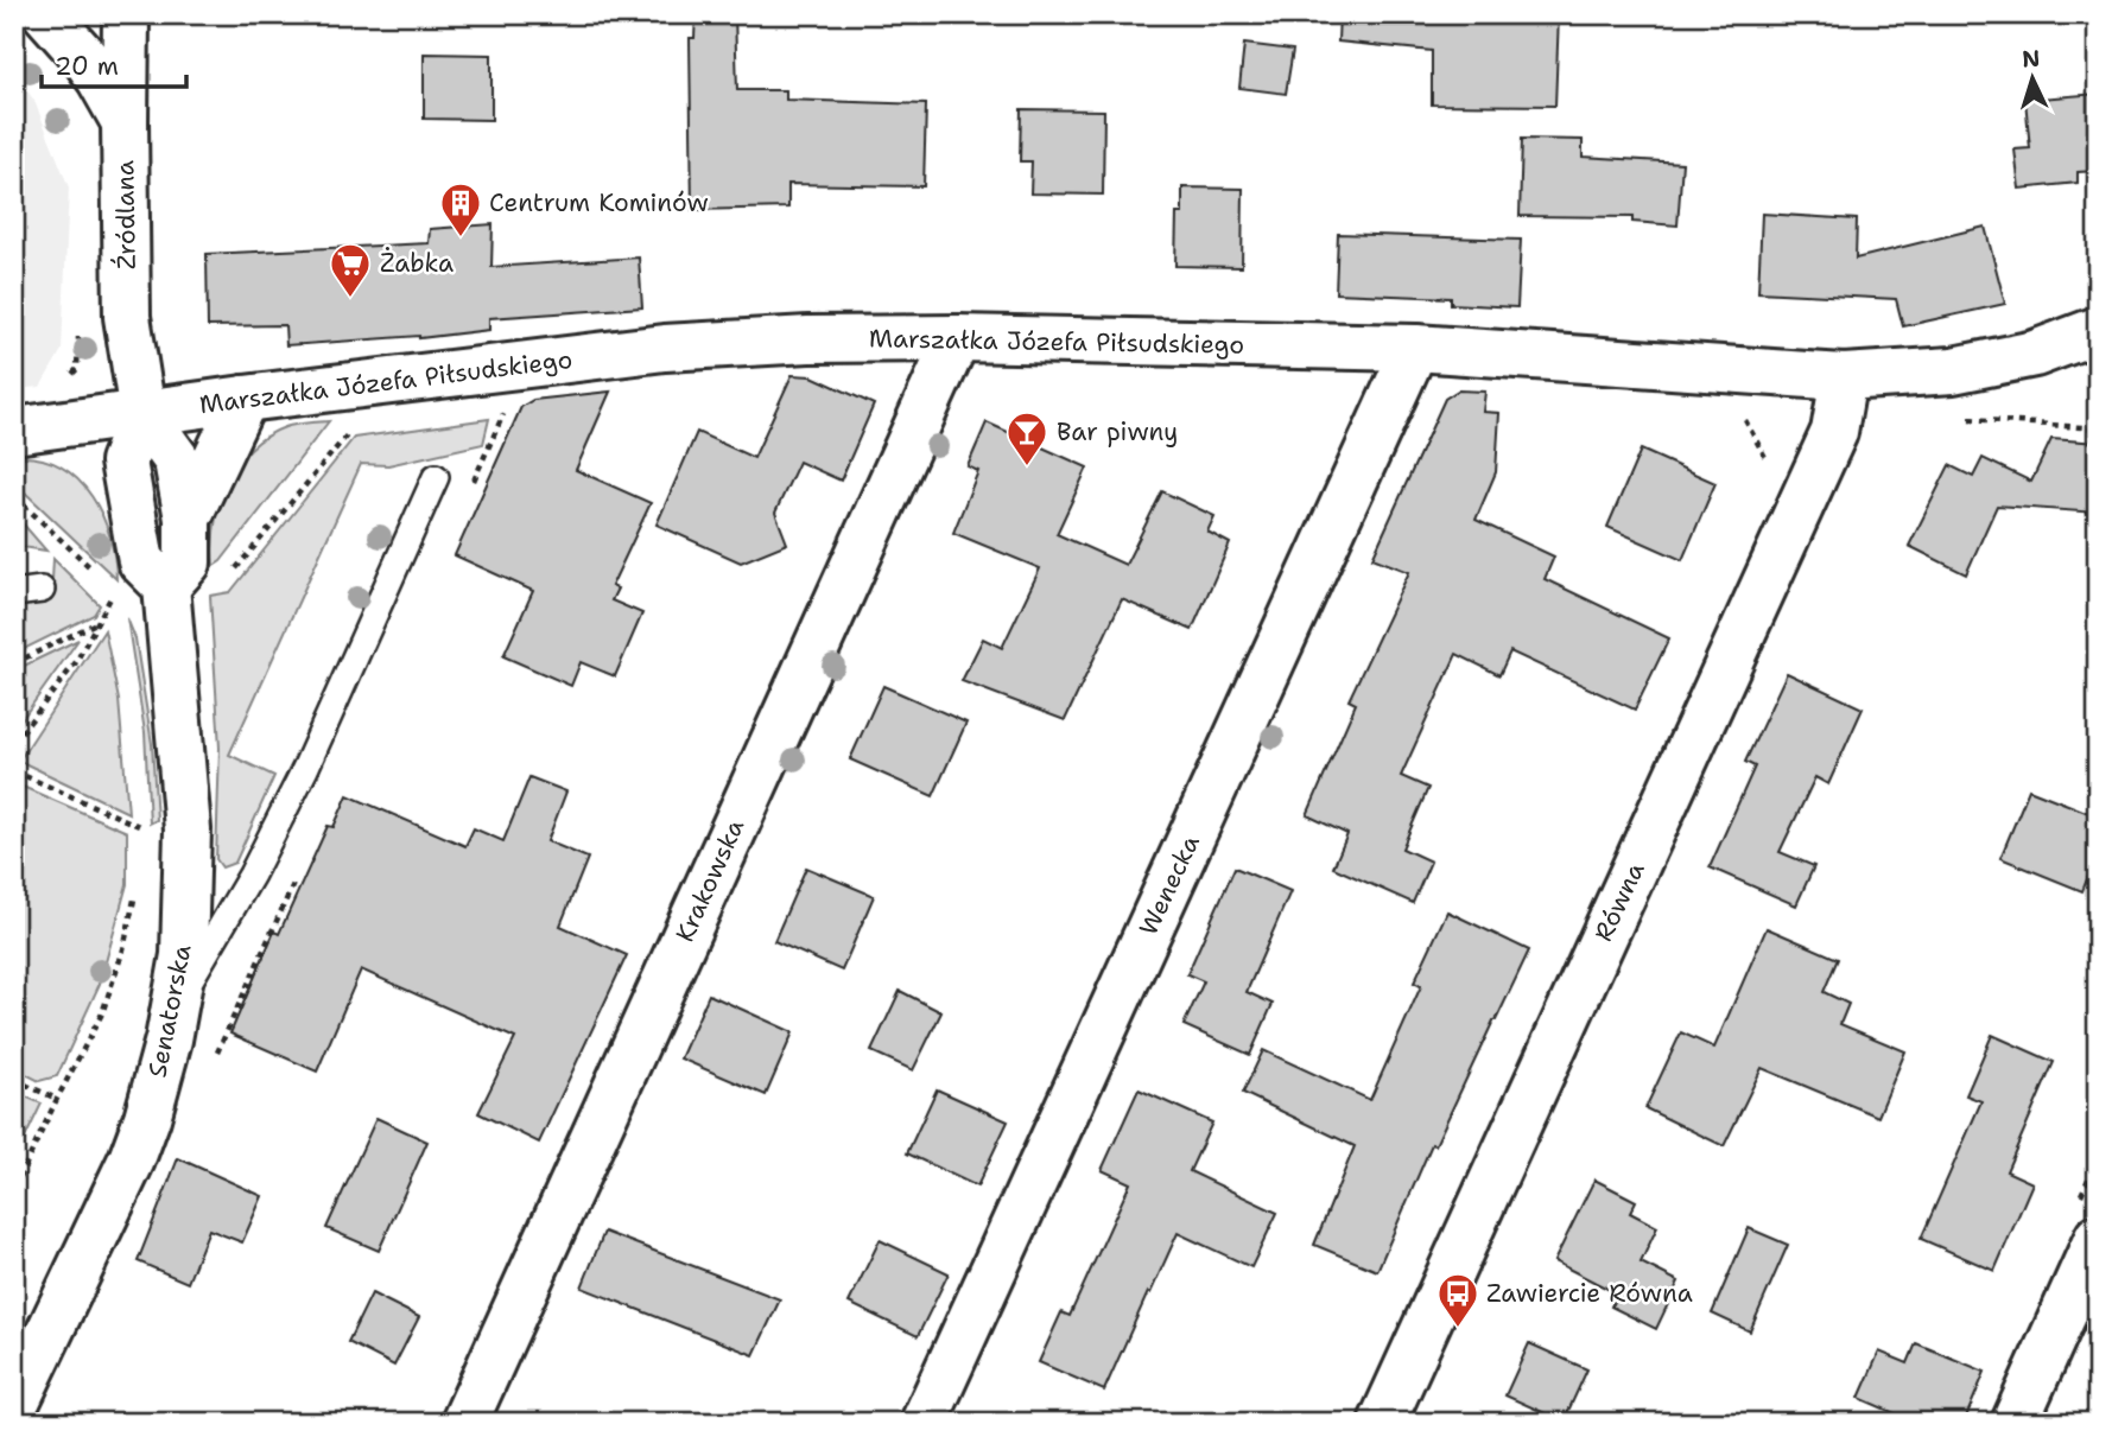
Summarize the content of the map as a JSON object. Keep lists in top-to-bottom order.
{
  "streets": {
    "street": [
      "Źródlana",
      "Marszałka Józefa Piłsudskiego",
      "Krakowska",
      "Wenecka",
      "Równa",
      "Senatorska"
    ]
  },
  "crossings": [
    ["Źródlana", "Marszałka Józefa Piłsudskiego"],
    ["Marszałka Józefa Piłsudskiego", "Krakowska"],
    ["Marszałka Józefa Piłsudskiego", "Wenecka"],
    ["Marszałka Józefa Piłsudskiego", "Równa"]
  ],
  "places": {
    "building": ["Centrum Kominów"],
    "supermarket": ["Żabka"],
    "bar": ["Bar piwny"],
    "bus stop": ["Zawiercie Równa"]
  },
  "scale_bar": "20 m",
  "north": "top"
}
